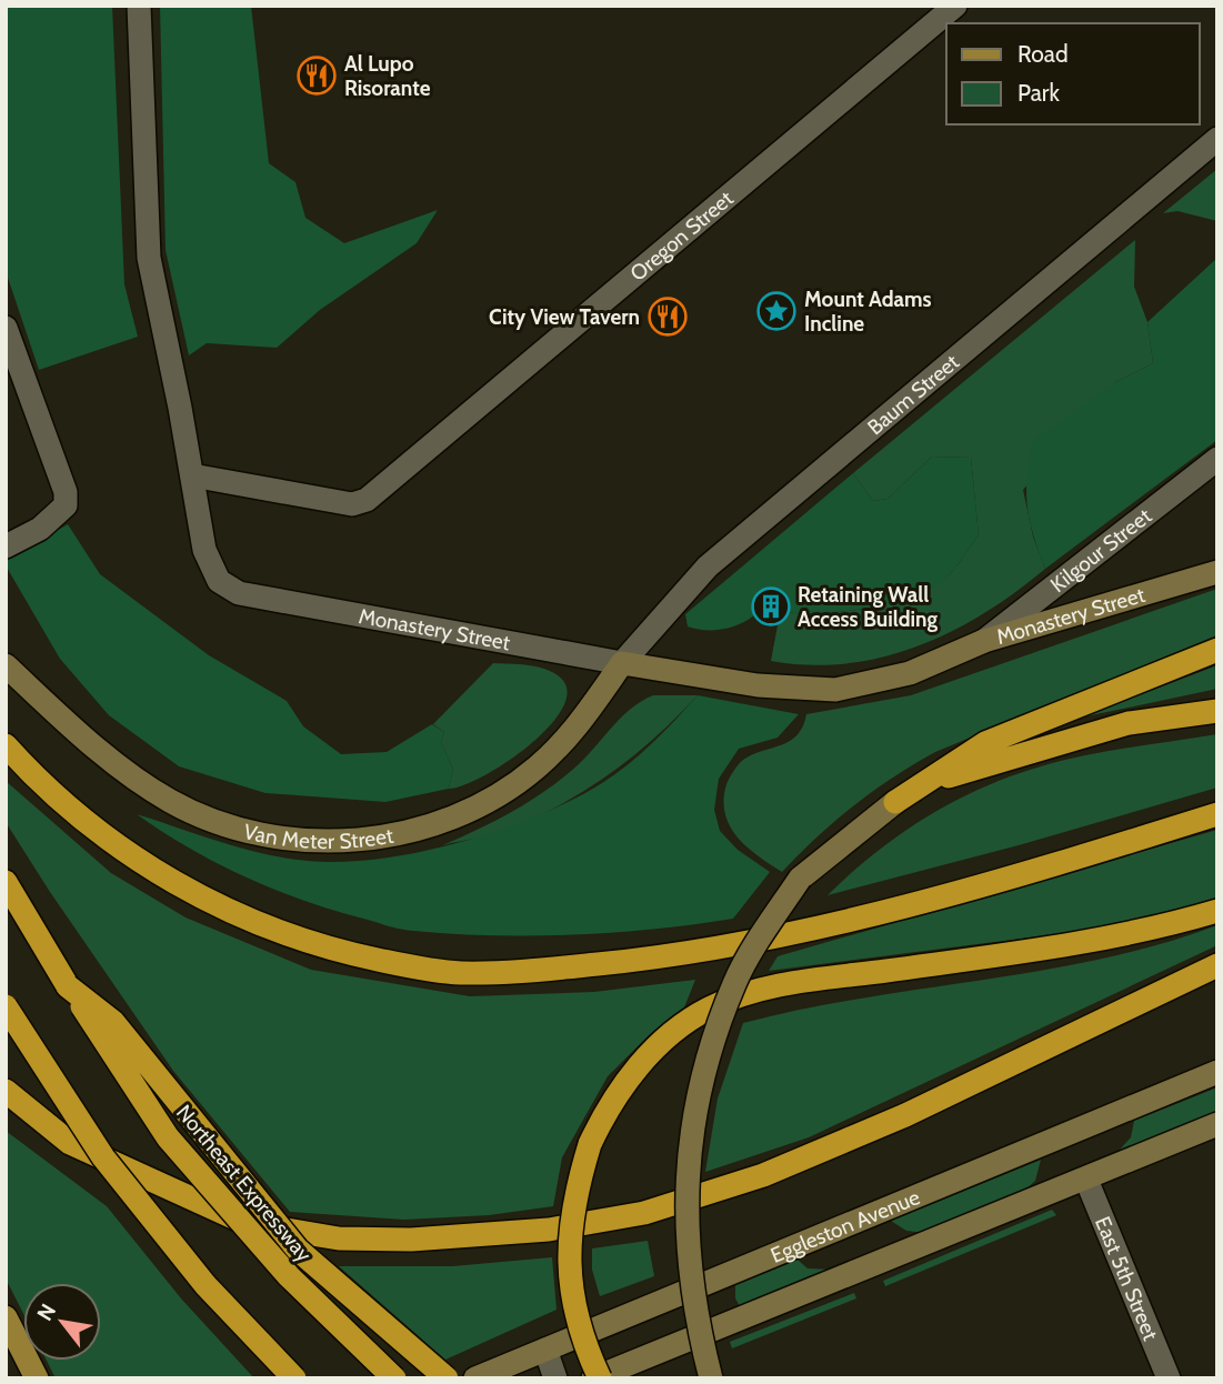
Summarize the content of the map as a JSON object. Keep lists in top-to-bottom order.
{
  "streets": {
    "highway": ["Northeast Expressway"],
    "main road": ["Monastery Street", "Van Meter Street", "Eggleston Avenue"],
    "street": [
      "Oregon Street",
      "Baum Street",
      "Kilgour Street",
      "East 5th Street"
    ]
  },
  "crossings": [
    ["Oregon Street", "Monastery Street"],
    ["Baum Street", "Monastery Street"],
    ["Baum Street", "Van Meter Street"],
    ["Kilgour Street", "Monastery Street"],
    ["Monastery Street", "Van Meter Street"]
  ],
  "places": {
    "restaurant": ["Al Lupo Risorante", "City View Tavern"],
    "place": ["Mount Adams Incline"],
    "building": ["Retaining Wall Access Building"]
  },
  "legend": ["Road", "Park"],
  "north": "top left"
}
